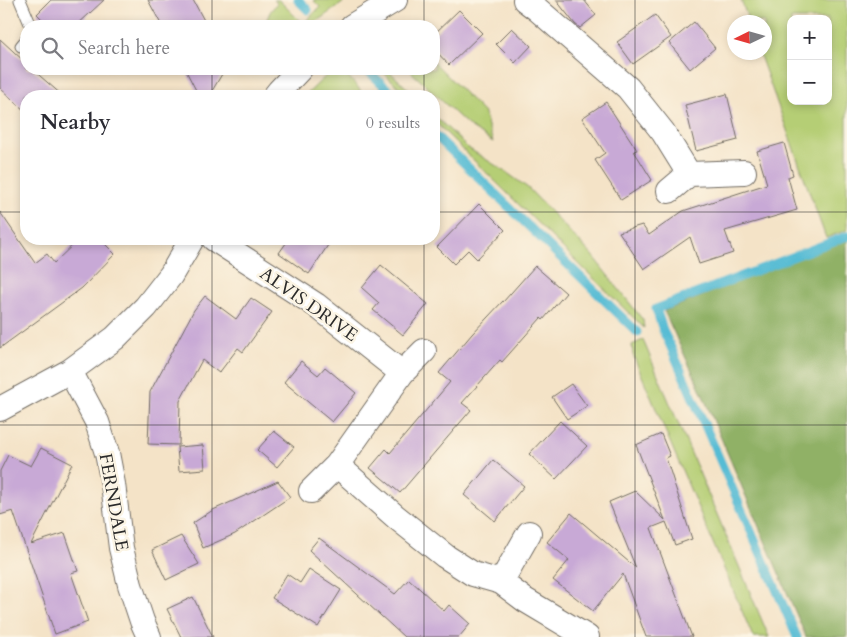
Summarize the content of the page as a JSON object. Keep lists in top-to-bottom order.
{
  "streets": {
    "street": ["ALVIS DRIVE", "FERNDALE"]
  },
  "north": "left",
  "page": {
    "map_buttons": ["+", "−"],
    "search": "Search here",
    "heading": ["Nearby", "0 results"]
  }
}
